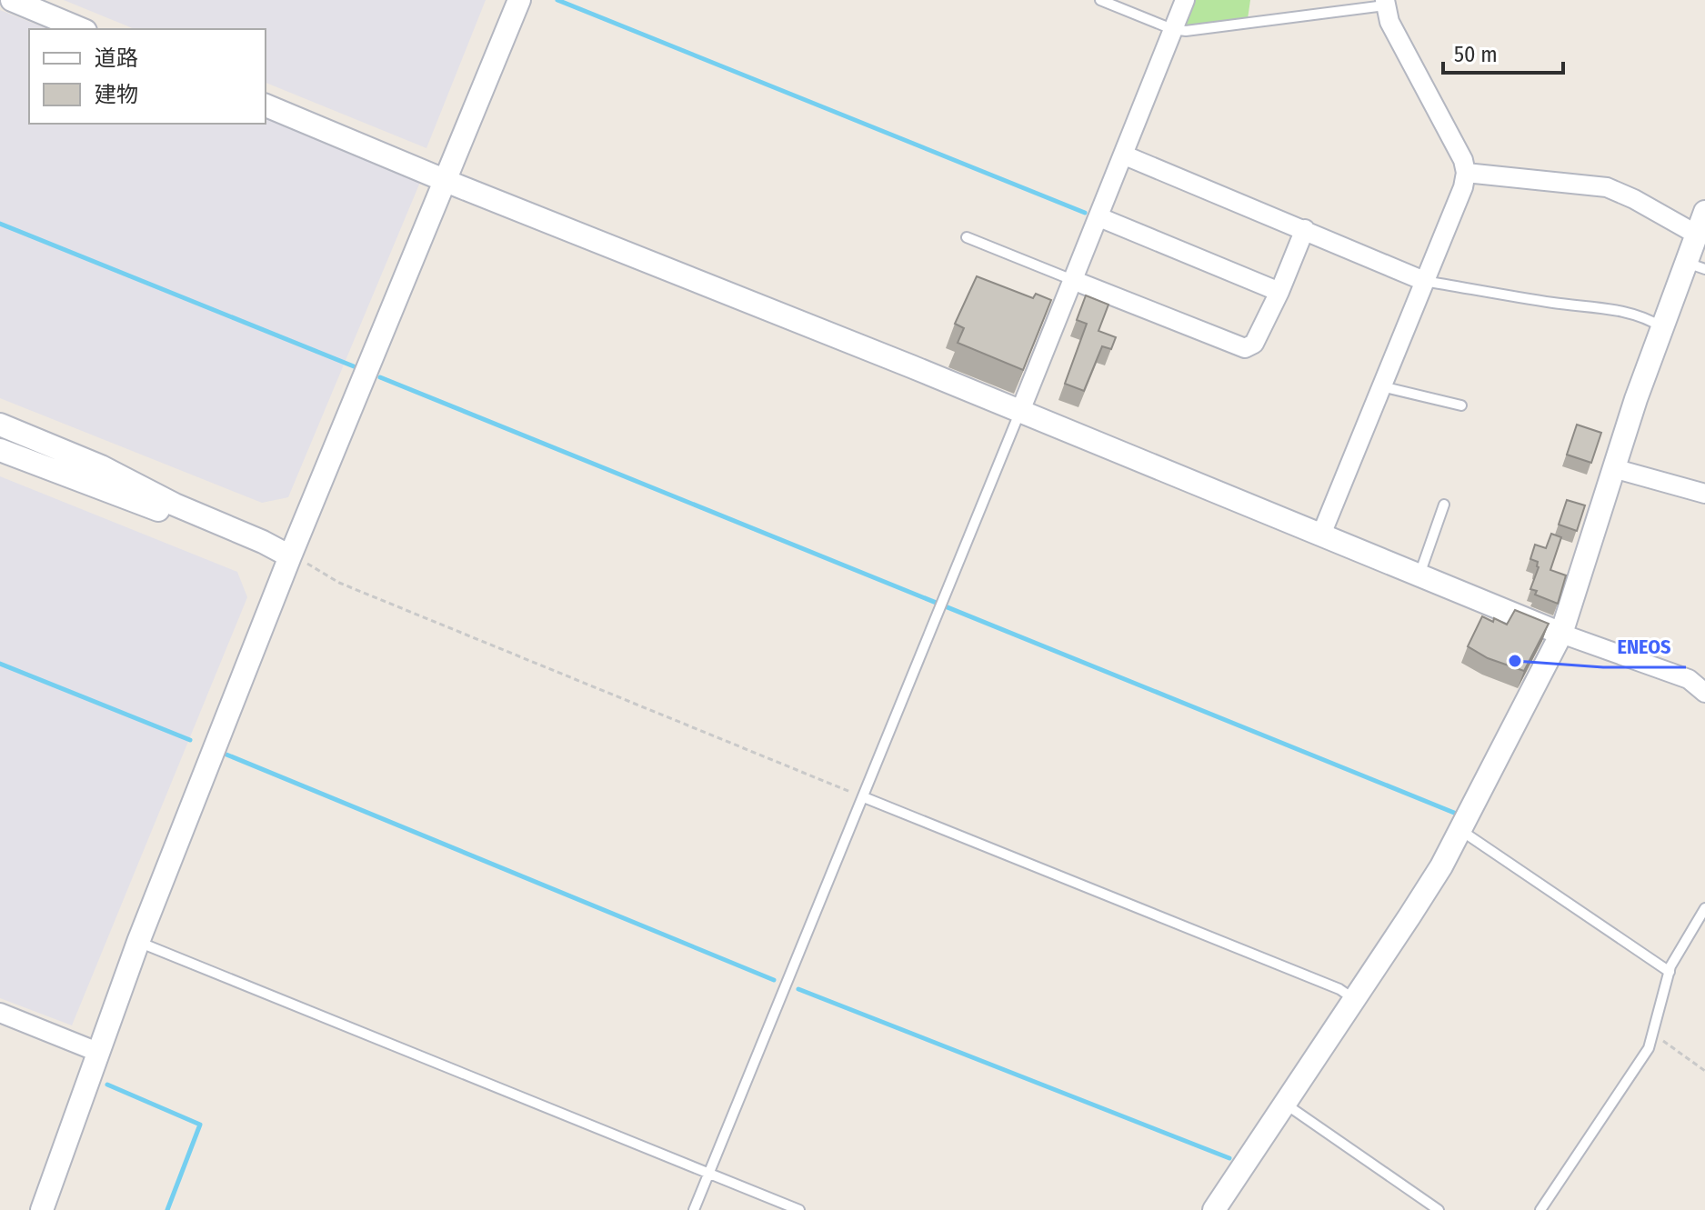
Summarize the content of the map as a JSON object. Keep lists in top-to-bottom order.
{
  "places": ["ENEOS"],
  "legend": ["道路", "建物"],
  "scale_bar": "50 m"
}
